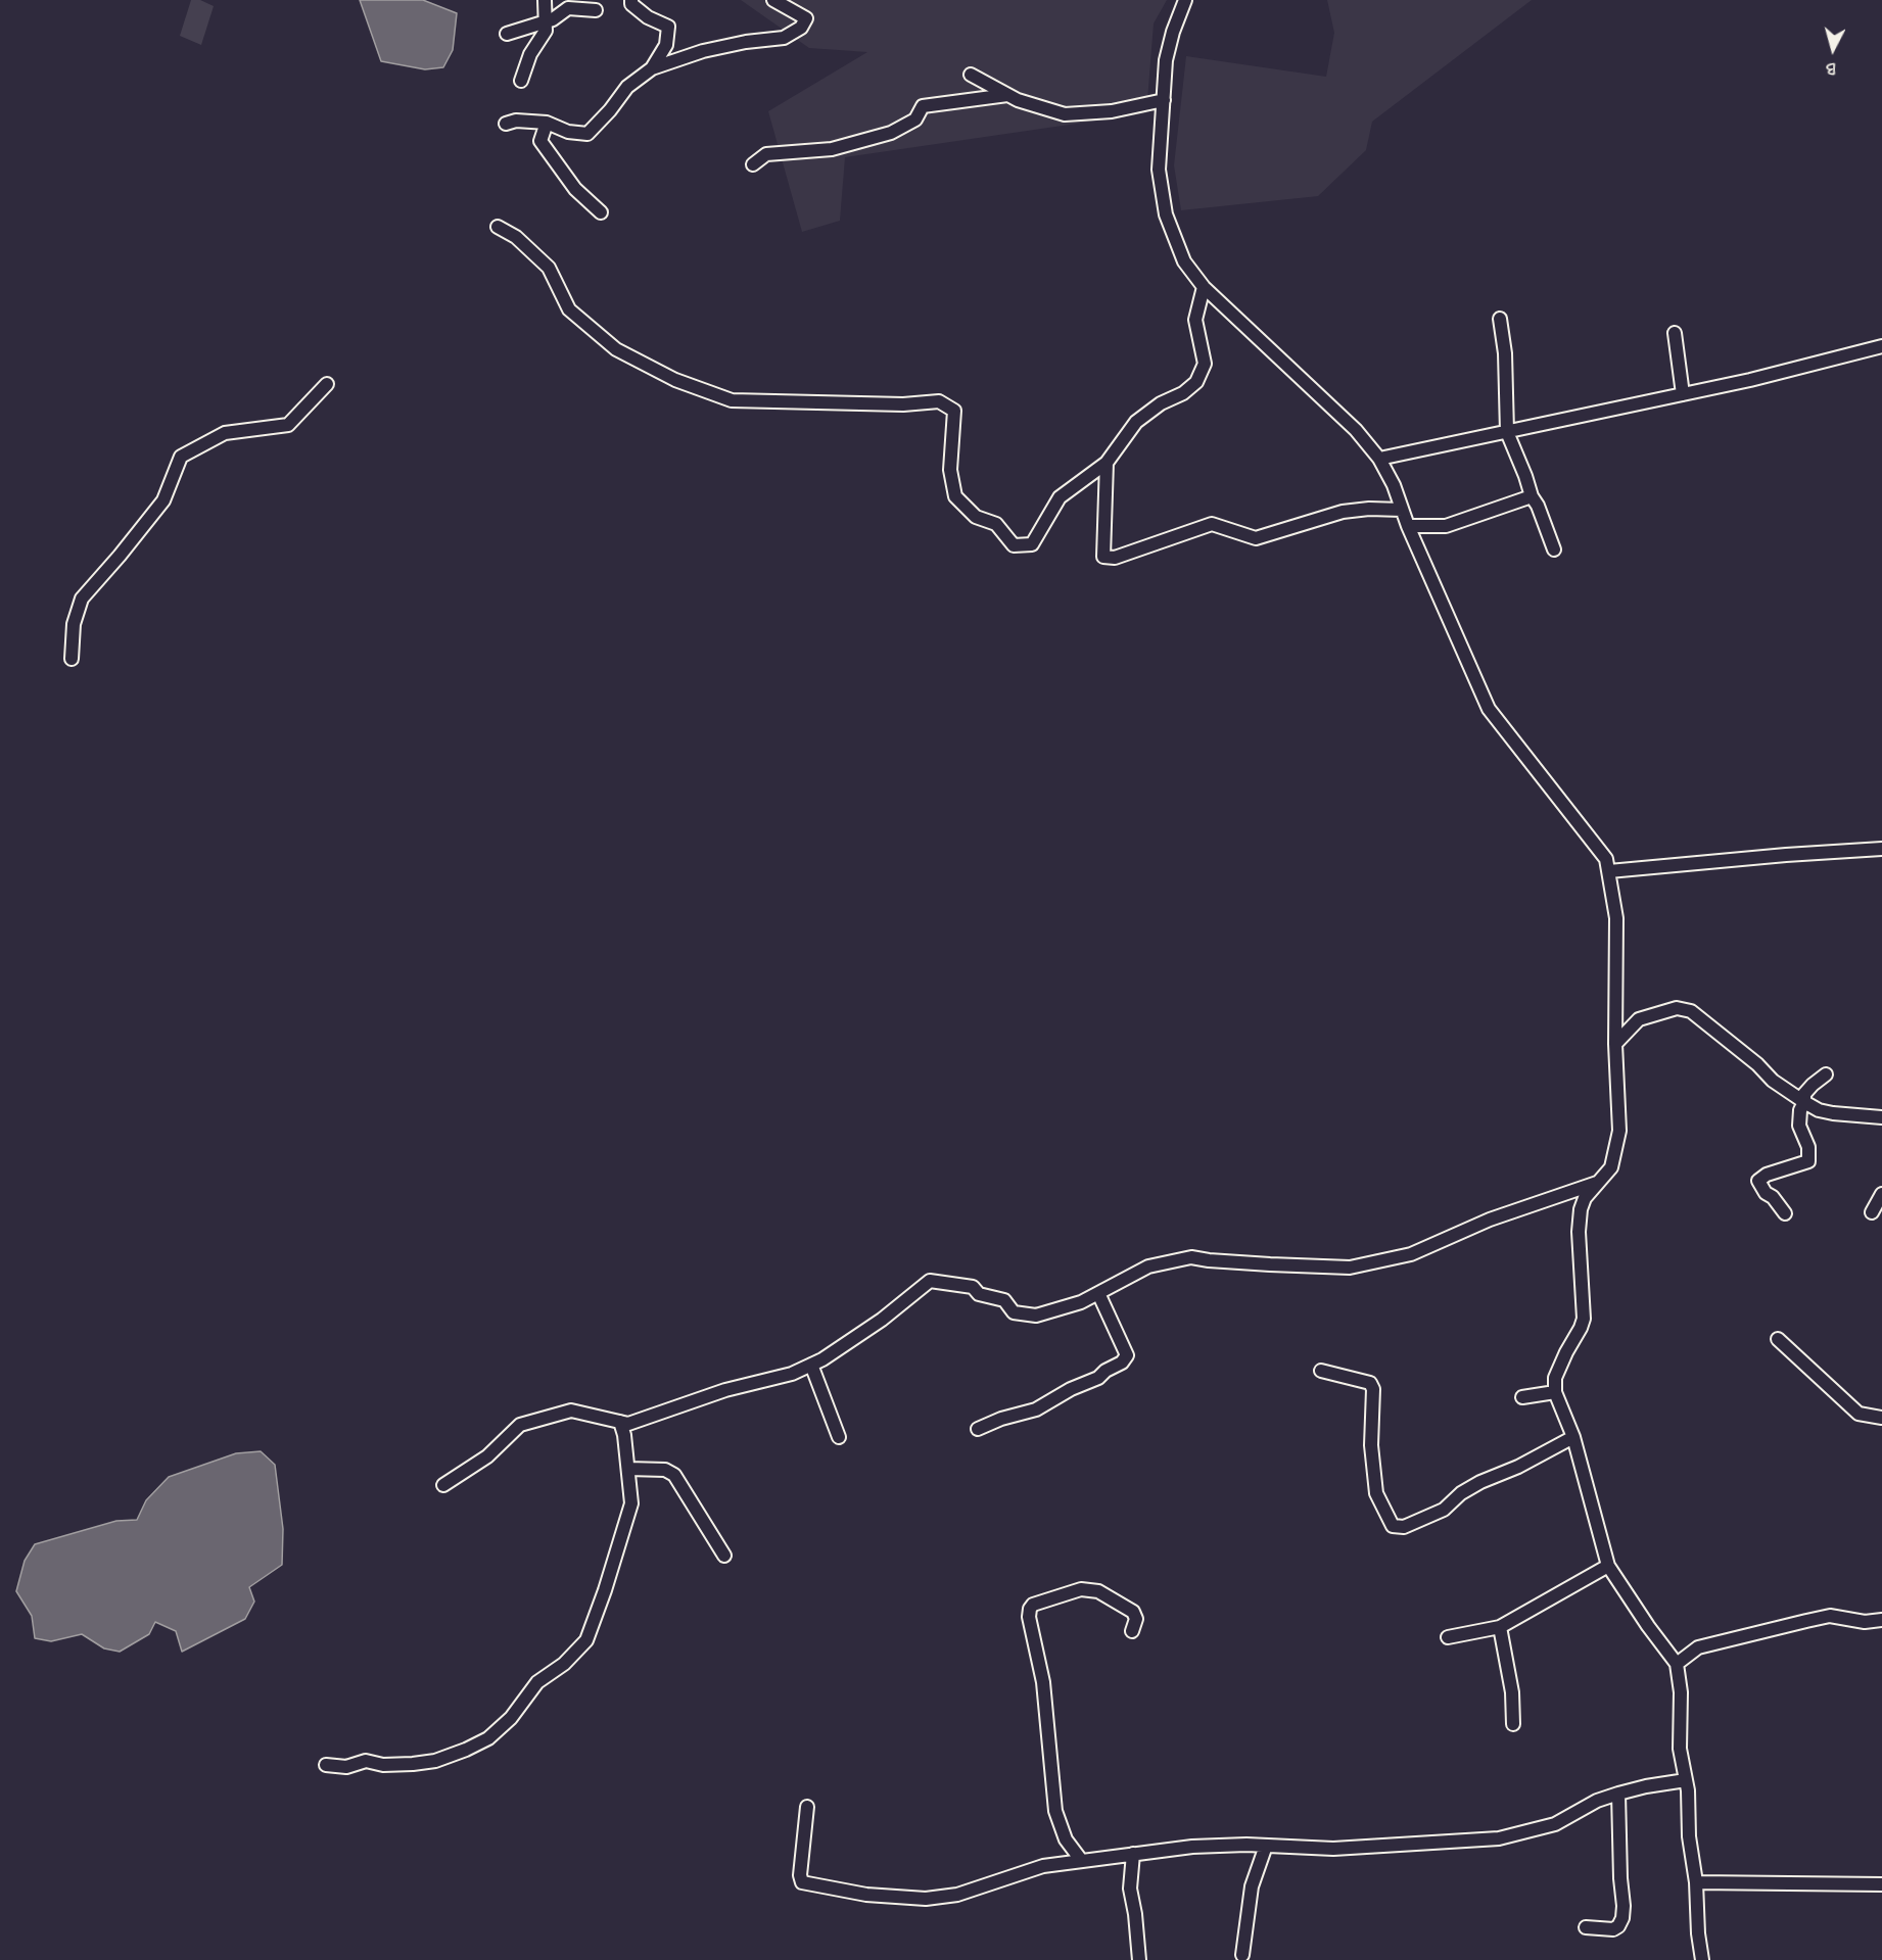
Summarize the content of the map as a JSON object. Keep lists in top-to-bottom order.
{
  "north": "bottom"
}
